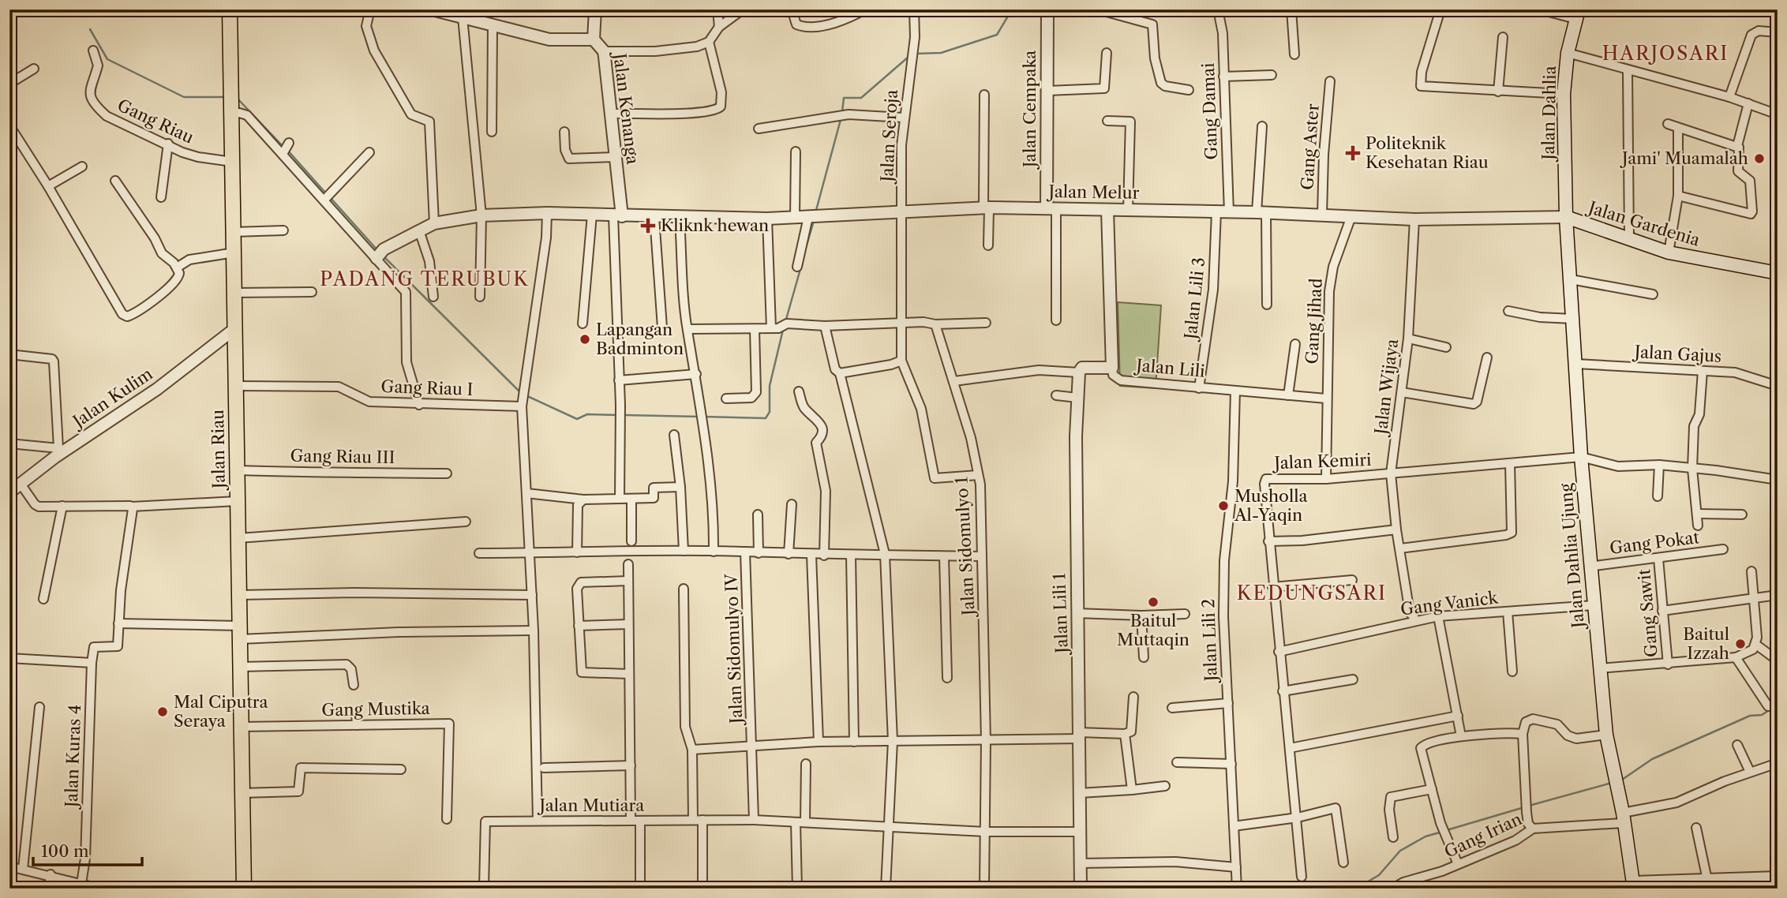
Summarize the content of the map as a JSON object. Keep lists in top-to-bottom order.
{
  "streets": {
    "main road": [
      "Jalan Dahlia",
      "Jalan Gardenia",
      "Jalan Riau",
      "Jalan Dahlia Ujung"
    ],
    "street": [
      "Jalan Kenanga",
      "Jalan Cempaka",
      "Gang Damai",
      "Gang Riau",
      "Jalan Seroja",
      "Gang Aster",
      "Jalan Melur",
      "Jalan Lili 3",
      "Gang Jihad",
      "Jalan Gajus",
      "Jalan Lili",
      "Jalan Wijaya",
      "Gang Riau I",
      "Jalan Kulim",
      "Gang Riau III",
      "Jalan Kemiri",
      "Gang Pokat",
      "Jalan Sidomulyo 1",
      "Gang Vanick",
      "Jalan Lili 1",
      "Gang Sawit",
      "Jalan Lili 2",
      "Jalan Sidomulyo IV",
      "Gang Mustika",
      "Jalan Kuras 4",
      "Jalan Mutiara",
      "Gang Irian"
    ]
  },
  "crossings": [
    ["Jalan Kenanga", "Jalan Melur"],
    ["Jalan Cempaka", "Jalan Melur"],
    ["Gang Damai", "Jalan Melur"],
    ["Jalan Dahlia", "Jalan Melur"],
    ["Jalan Dahlia", "Jalan Gardenia"],
    ["Jalan Dahlia", "Jalan Dahlia Ujung"],
    ["Gang Riau", "Jalan Riau"],
    ["Jalan Seroja", "Jalan Melur"],
    ["Gang Aster", "Jalan Melur"],
    ["Jalan Melur", "Jalan Gardenia"],
    ["Jalan Melur", "Jalan Lili 3"],
    ["Jalan Melur", "Gang Jihad"],
    ["Jalan Melur", "Jalan Lili"],
    ["Jalan Melur", "Jalan Wijaya"],
    ["Jalan Melur", "Jalan Dahlia Ujung"],
    ["Jalan Gardenia", "Jalan Dahlia Ujung"],
    ["Jalan Lili 3", "Jalan Lili"],
    ["Gang Jihad", "Jalan Lili"],
    ["Gang Jihad", "Jalan Kemiri"],
    ["Jalan Gajus", "Gang Pokat"],
    ["Jalan Gajus", "Jalan Dahlia Ujung"],
    ["Jalan Lili", "Jalan Lili 2"],
    ["Jalan Wijaya", "Jalan Kemiri"],
    ["Jalan Wijaya", "Gang Vanick"],
    ["Gang Riau I", "Jalan Riau"],
    ["Jalan Kulim", "Jalan Riau"],
    ["Jalan Riau", "Gang Riau III"],
    ["Jalan Riau", "Gang Mustika"],
    ["Jalan Kemiri", "Gang Pokat"],
    ["Jalan Kemiri", "Jalan Dahlia Ujung"],
    ["Jalan Kemiri", "Gang Vanick"],
    ["Gang Pokat", "Jalan Dahlia Ujung"],
    ["Gang Pokat", "Gang Sawit"],
    ["Jalan Sidomulyo 1", "Jalan Mutiara"],
    ["Jalan Dahlia Ujung", "Gang Vanick"],
    ["Jalan Dahlia Ujung", "Gang Sawit"],
    ["Jalan Dahlia Ujung", "Gang Irian"],
    ["Jalan Lili 1", "Jalan Mutiara"]
  ],
  "districts": ["HARJOSARI", "PADANG TERUBUK", "KEDUNGSARI"],
  "places": {
    "health": ["Politeknik Kesehatan Riau", "Kliknk hewan"],
    "other": [
      "Jami' Muamalah",
      "Lapangan Badminton",
      "Musholla Al-Yaqin",
      "Baitul Muttaqin",
      "Baitul Izzah",
      "Mal Ciputra Seraya"
    ]
  },
  "scale_bar": "100 m"
}
